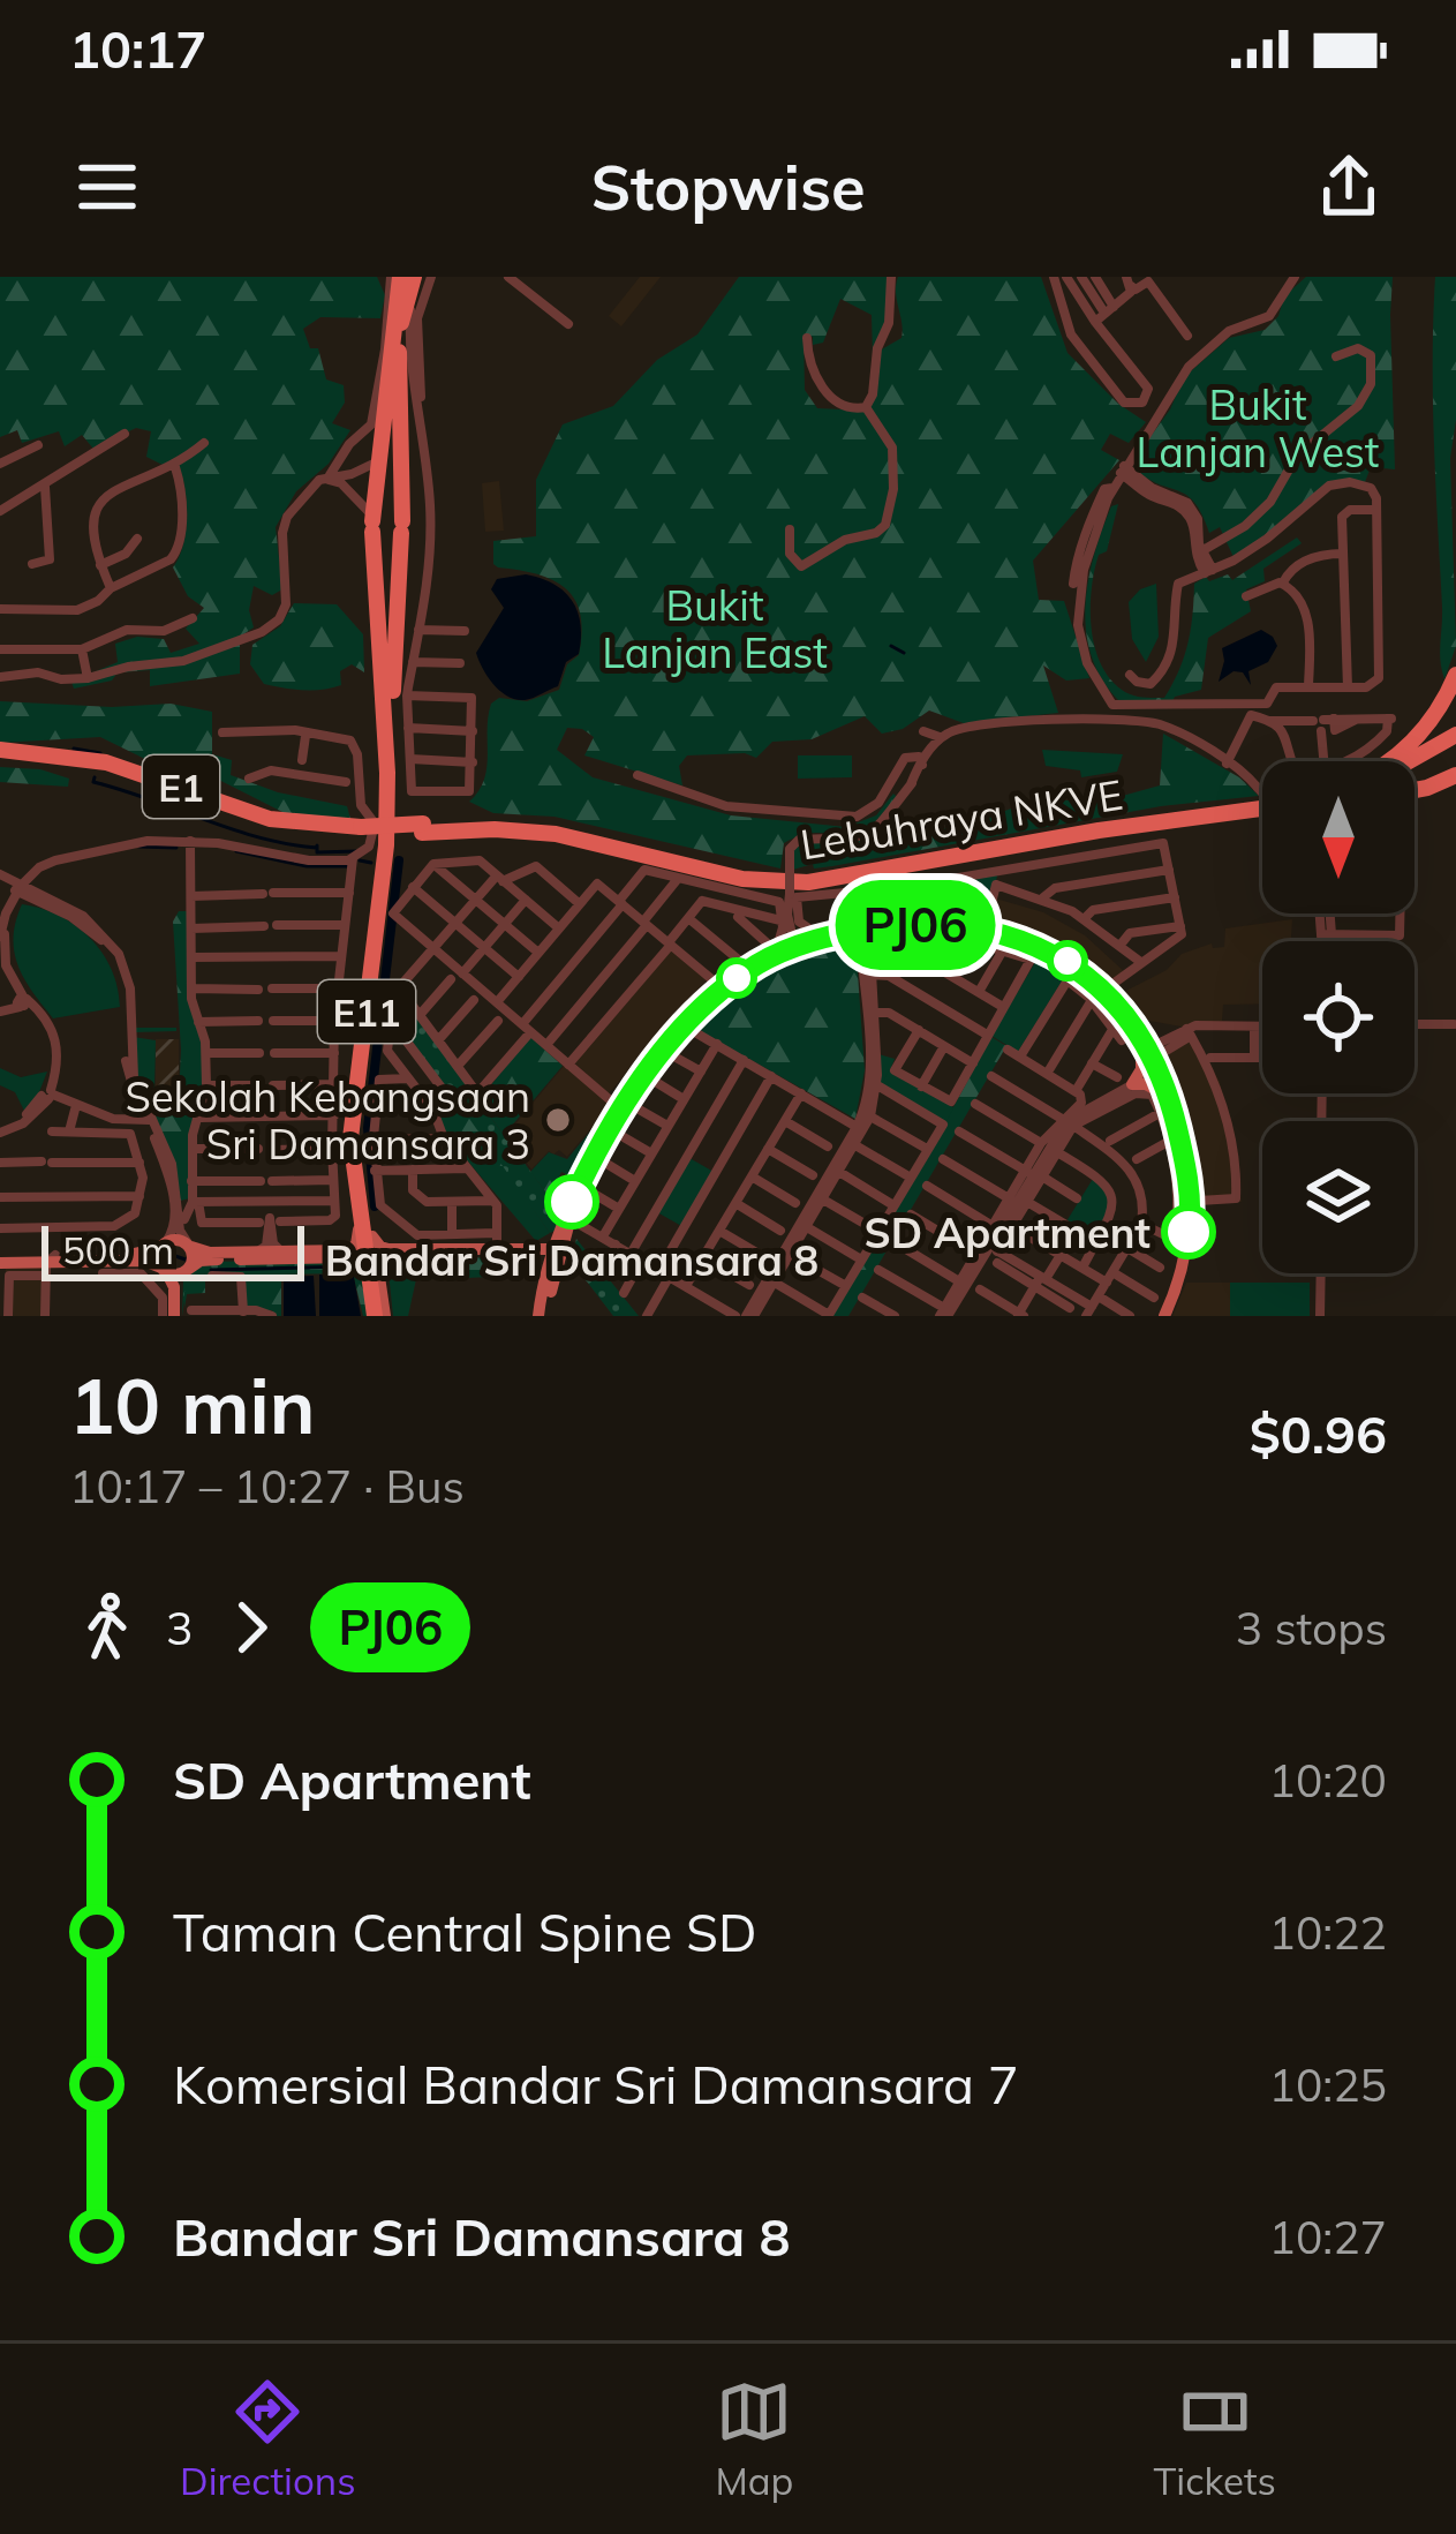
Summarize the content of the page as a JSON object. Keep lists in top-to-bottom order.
{
  "streets": {
    "highway": ["E1", "Lebuhraya NKVE", "E11"]
  },
  "parks": ["Bukit Lanjan West", "Bukit Lanjan East"],
  "places": ["Sekolah Kebangsaan Sri Damansara 3", "Bandar Sri Damansara 8", "SD Apartment"],
  "lines": ["bus line PJ06"],
  "scale_bar": "500 m",
  "north": "bottom",
  "page": {
    "status": "10:17",
    "header": "Stopwise",
    "on_map": "PJ06",
    "scale": "500 m",
    "heading": ["10 min", "10:17 – 10:27 · Bus", "$0.96"],
    "legs": ["3", "PJ06", "3 stops"],
    "list": [
      {
        "name": "SD Apartment",
        "value": "10:20"
      },
      {
        "name": "Taman Central Spine SD",
        "value": "10:22"
      },
      {
        "name": "Komersial Bandar Sri Damansara 7",
        "value": "10:25"
      },
      {
        "name": "Bandar Sri Damansara 8",
        "value": "10:27"
      }
    ],
    "tabs": ["Directions", "Map", "Tickets"]
  }
}
